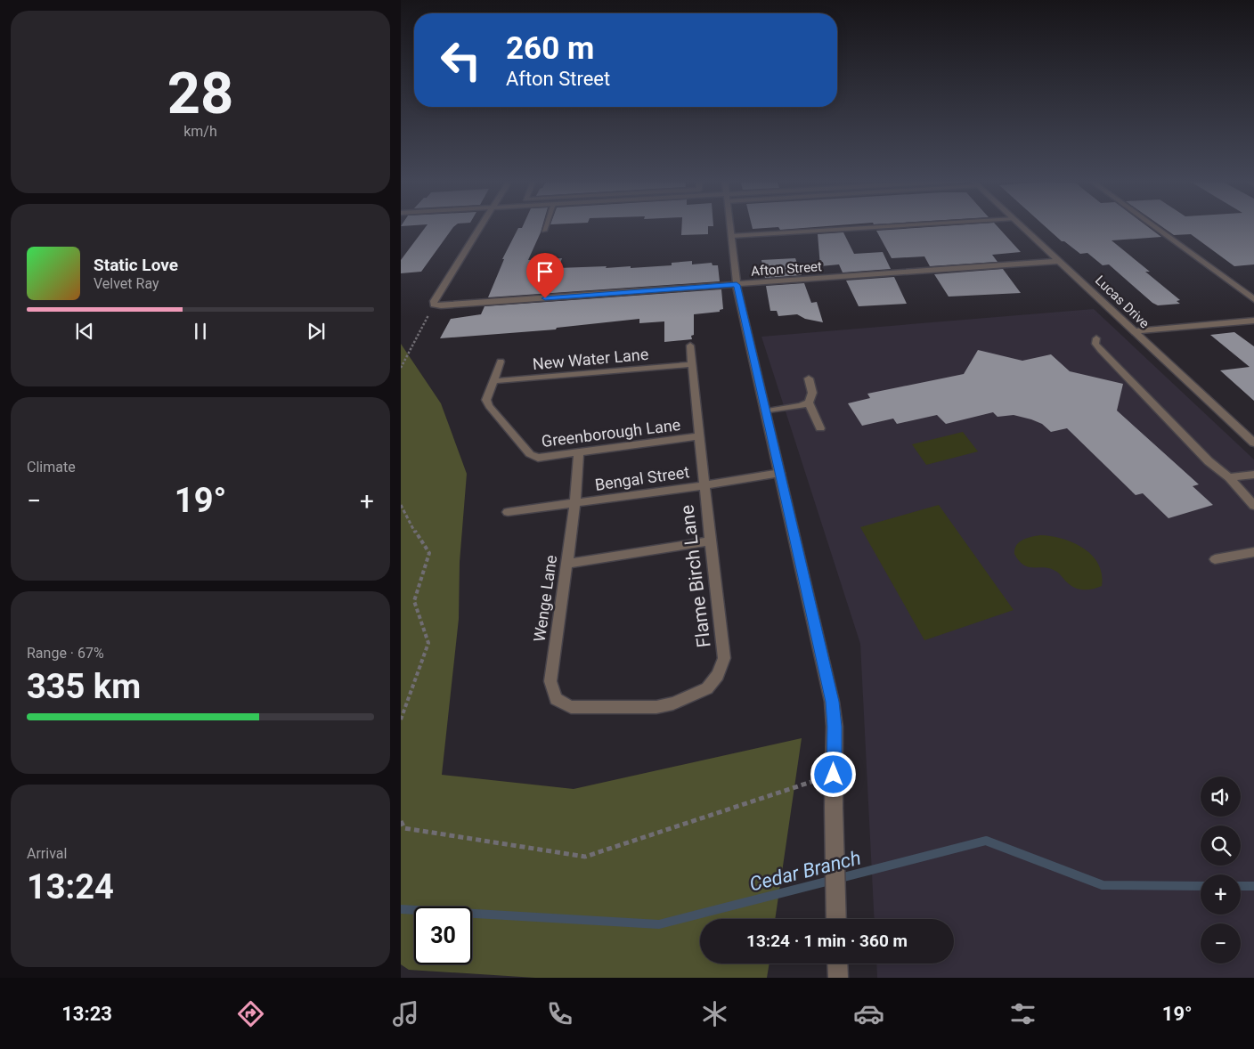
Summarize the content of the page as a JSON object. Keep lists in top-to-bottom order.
{
  "streets": {
    "street": ["Afton Street", "Lucas Drive"],
    "lane": [
      "New Water Lane",
      "Greenborough Lane",
      "Bengal Street",
      "Flame Birch Lane",
      "Wenge Lane"
    ]
  },
  "crossings": [
    ["Afton Street", "Lucas Drive"],
    ["New Water Lane", "Greenborough Lane"],
    ["New Water Lane", "Flame Birch Lane"],
    ["Greenborough Lane", "Flame Birch Lane"],
    ["Greenborough Lane", "Wenge Lane"],
    ["Bengal Street", "Flame Birch Lane"],
    ["Bengal Street", "Wenge Lane"],
    ["Flame Birch Lane", "Wenge Lane"]
  ],
  "water": ["Cedar Branch"],
  "page": {
    "tile": [
      ["28", "km/h"],
      "Climate",
      ["Range · 67%", "335 km"],
      ["Arrival", "13:24"]
    ],
    "turn": ["260 m", "Afton Street"],
    "song": ["Static Love", "Velvet Ray"],
    "heat": ["−", "19°", "+"],
    "map_buttons": ["+", "−"],
    "limit": "30",
    "trip": "13:24 · 1 min · 360 m",
    "tabs": ["13:23", "19°"]
  }
}
